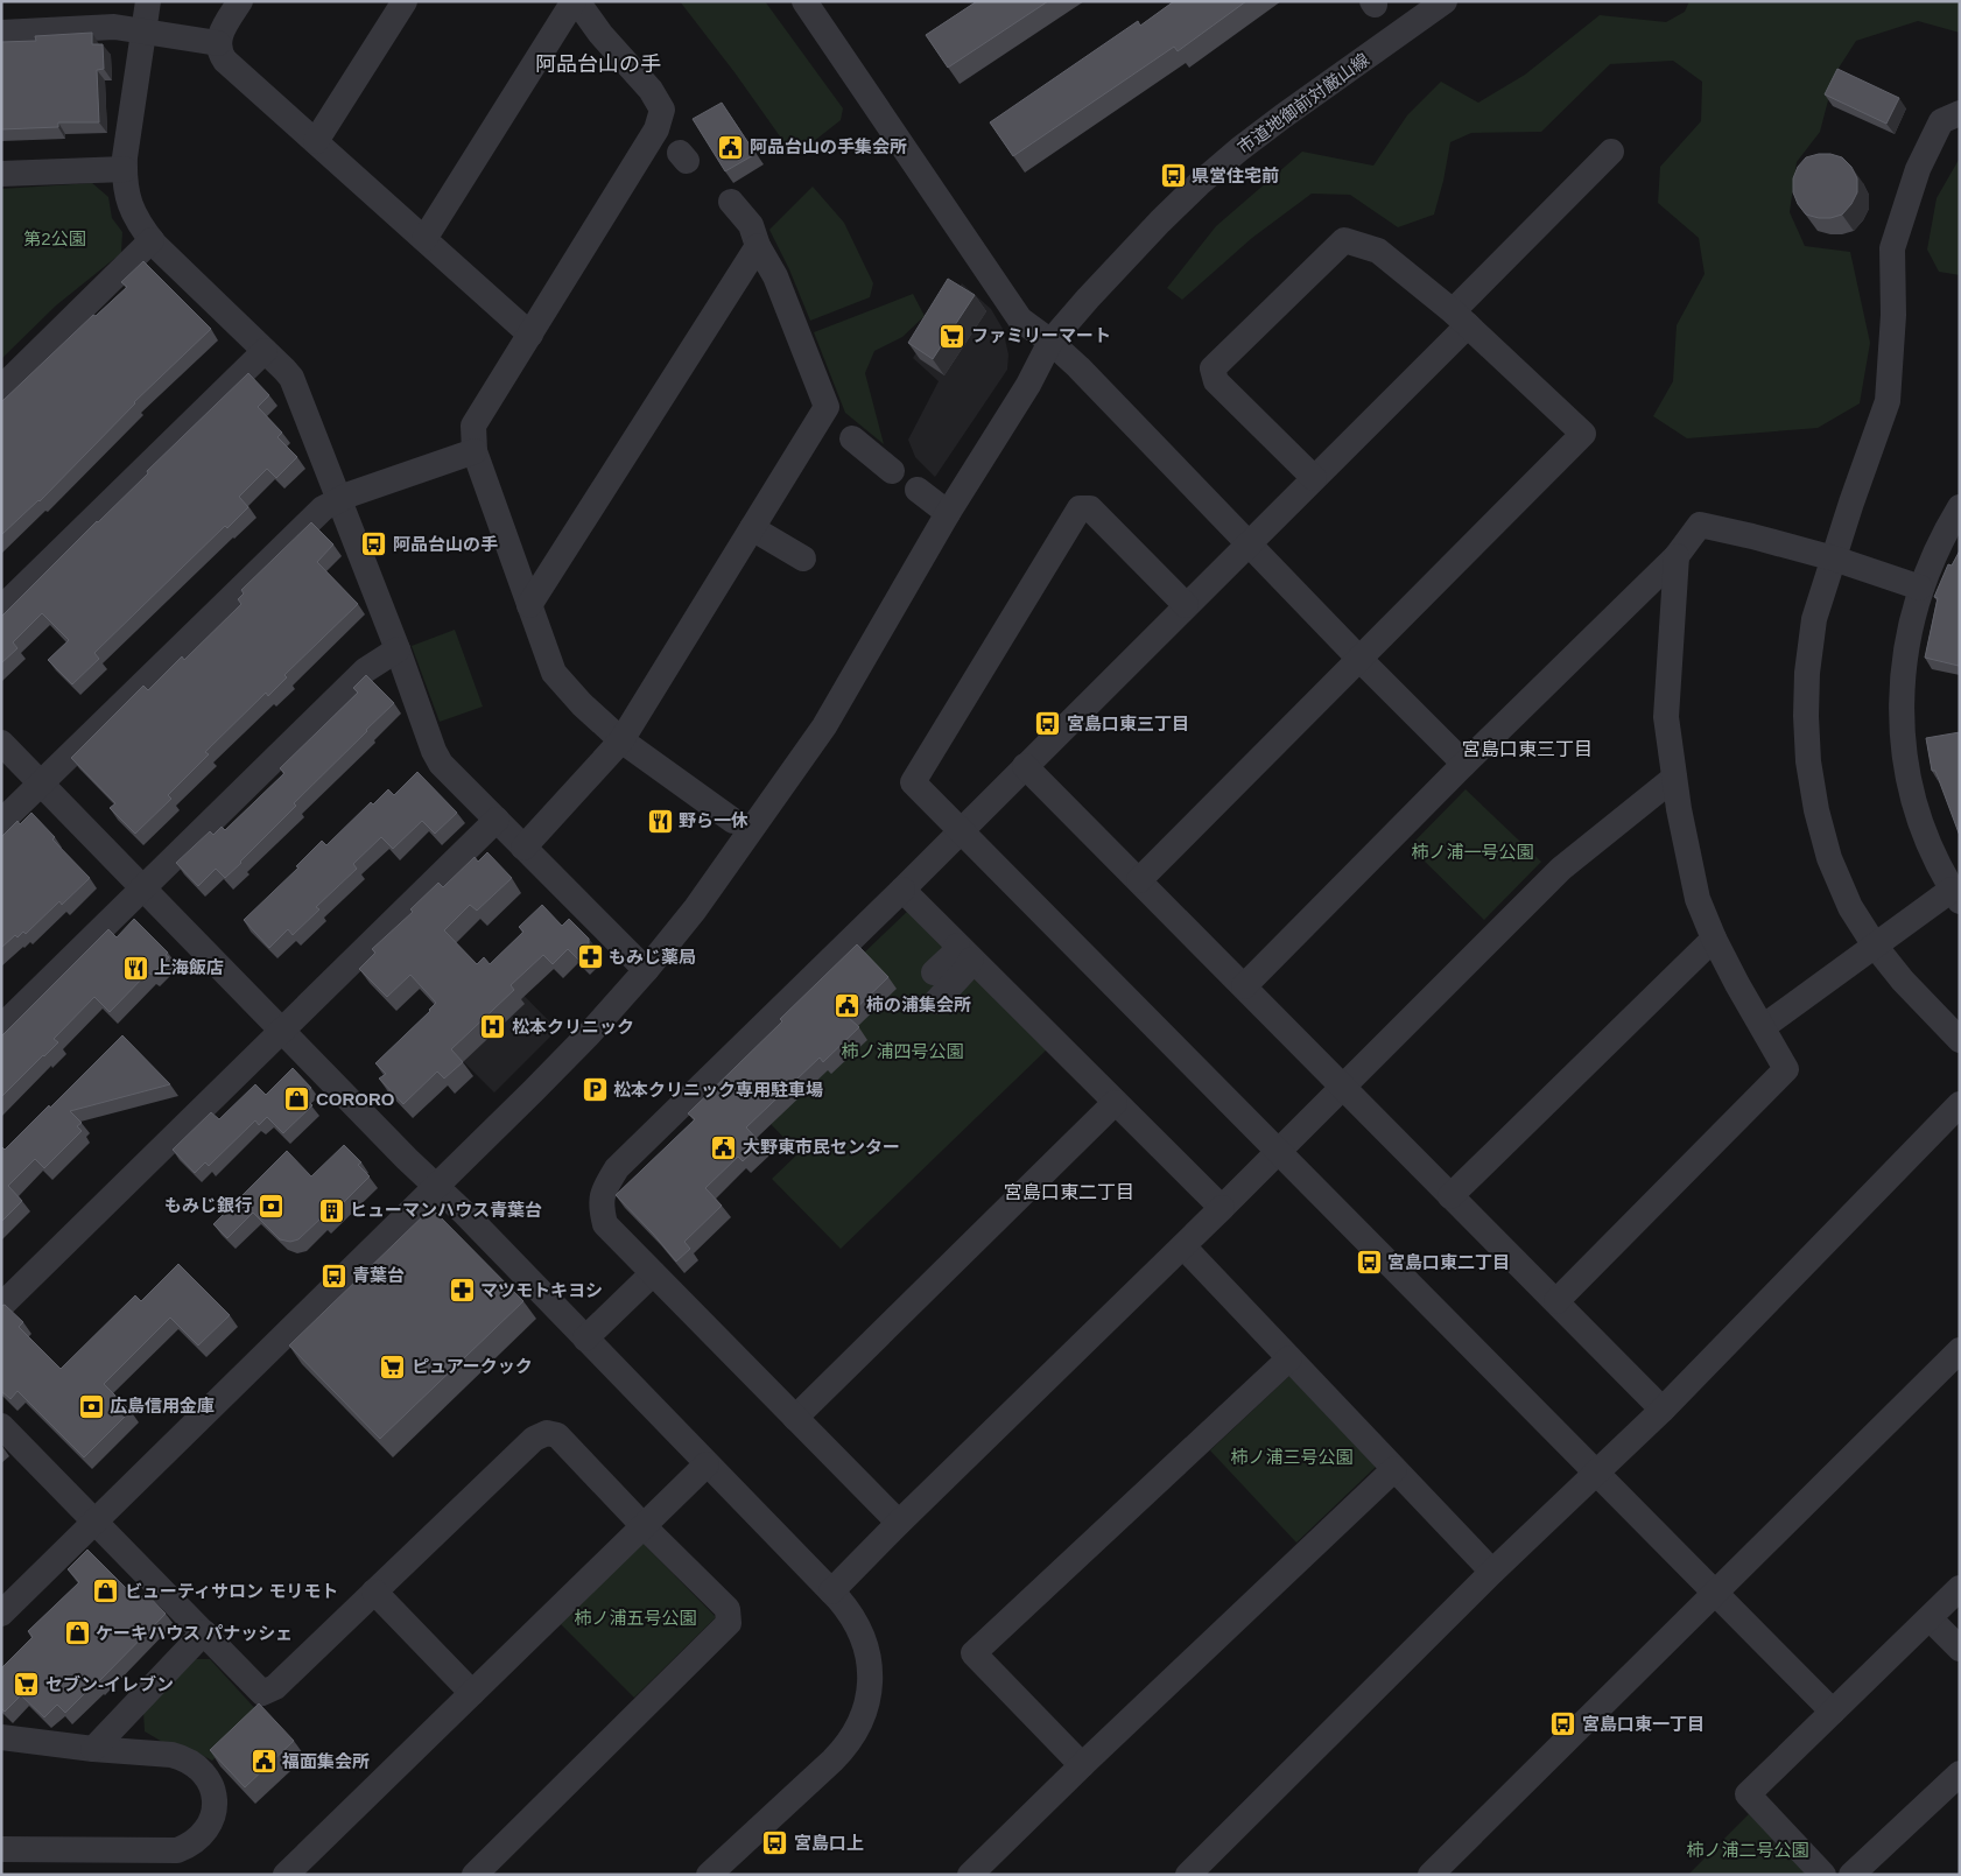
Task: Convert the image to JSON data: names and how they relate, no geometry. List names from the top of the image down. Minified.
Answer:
{"streets":{"street":["市道地御前対厳山線"]},"districts":["阿品台山の手","宮島口東三丁目","宮島口東二丁目"],"parks":["第2公園","柿ノ浦一号公園","柿ノ浦四号公園","柿ノ浦三号公園","柿ノ浦五号公園","柿ノ浦二号公園"],"places":{"public building":["阿品台山の手集会所","柿の浦集会所","大野東市民センター","福面集会所"],"bus stop":["県営住宅前","阿品台山の手","宮島口東三丁目","宮島口東二丁目","青葉台","宮島口東一丁目","宮島口上"],"supermarket":["ファミリーマート","ピュアークック","セブン-イレブン"],"restaurant":["野ら一休","上海飯店"],"pharmacy":["もみじ薬局","マツモトキヨシ"],"hospital":["松本クリニック"],"parking":["松本クリニック専用駐車場"],"shop":["CORORO","ビューティサロン モリモト","ケーキハウス パナッシェ"],"bank":["もみじ銀行","広島信用金庫"],"building":["ヒューマンハウス青葉台"]}}
